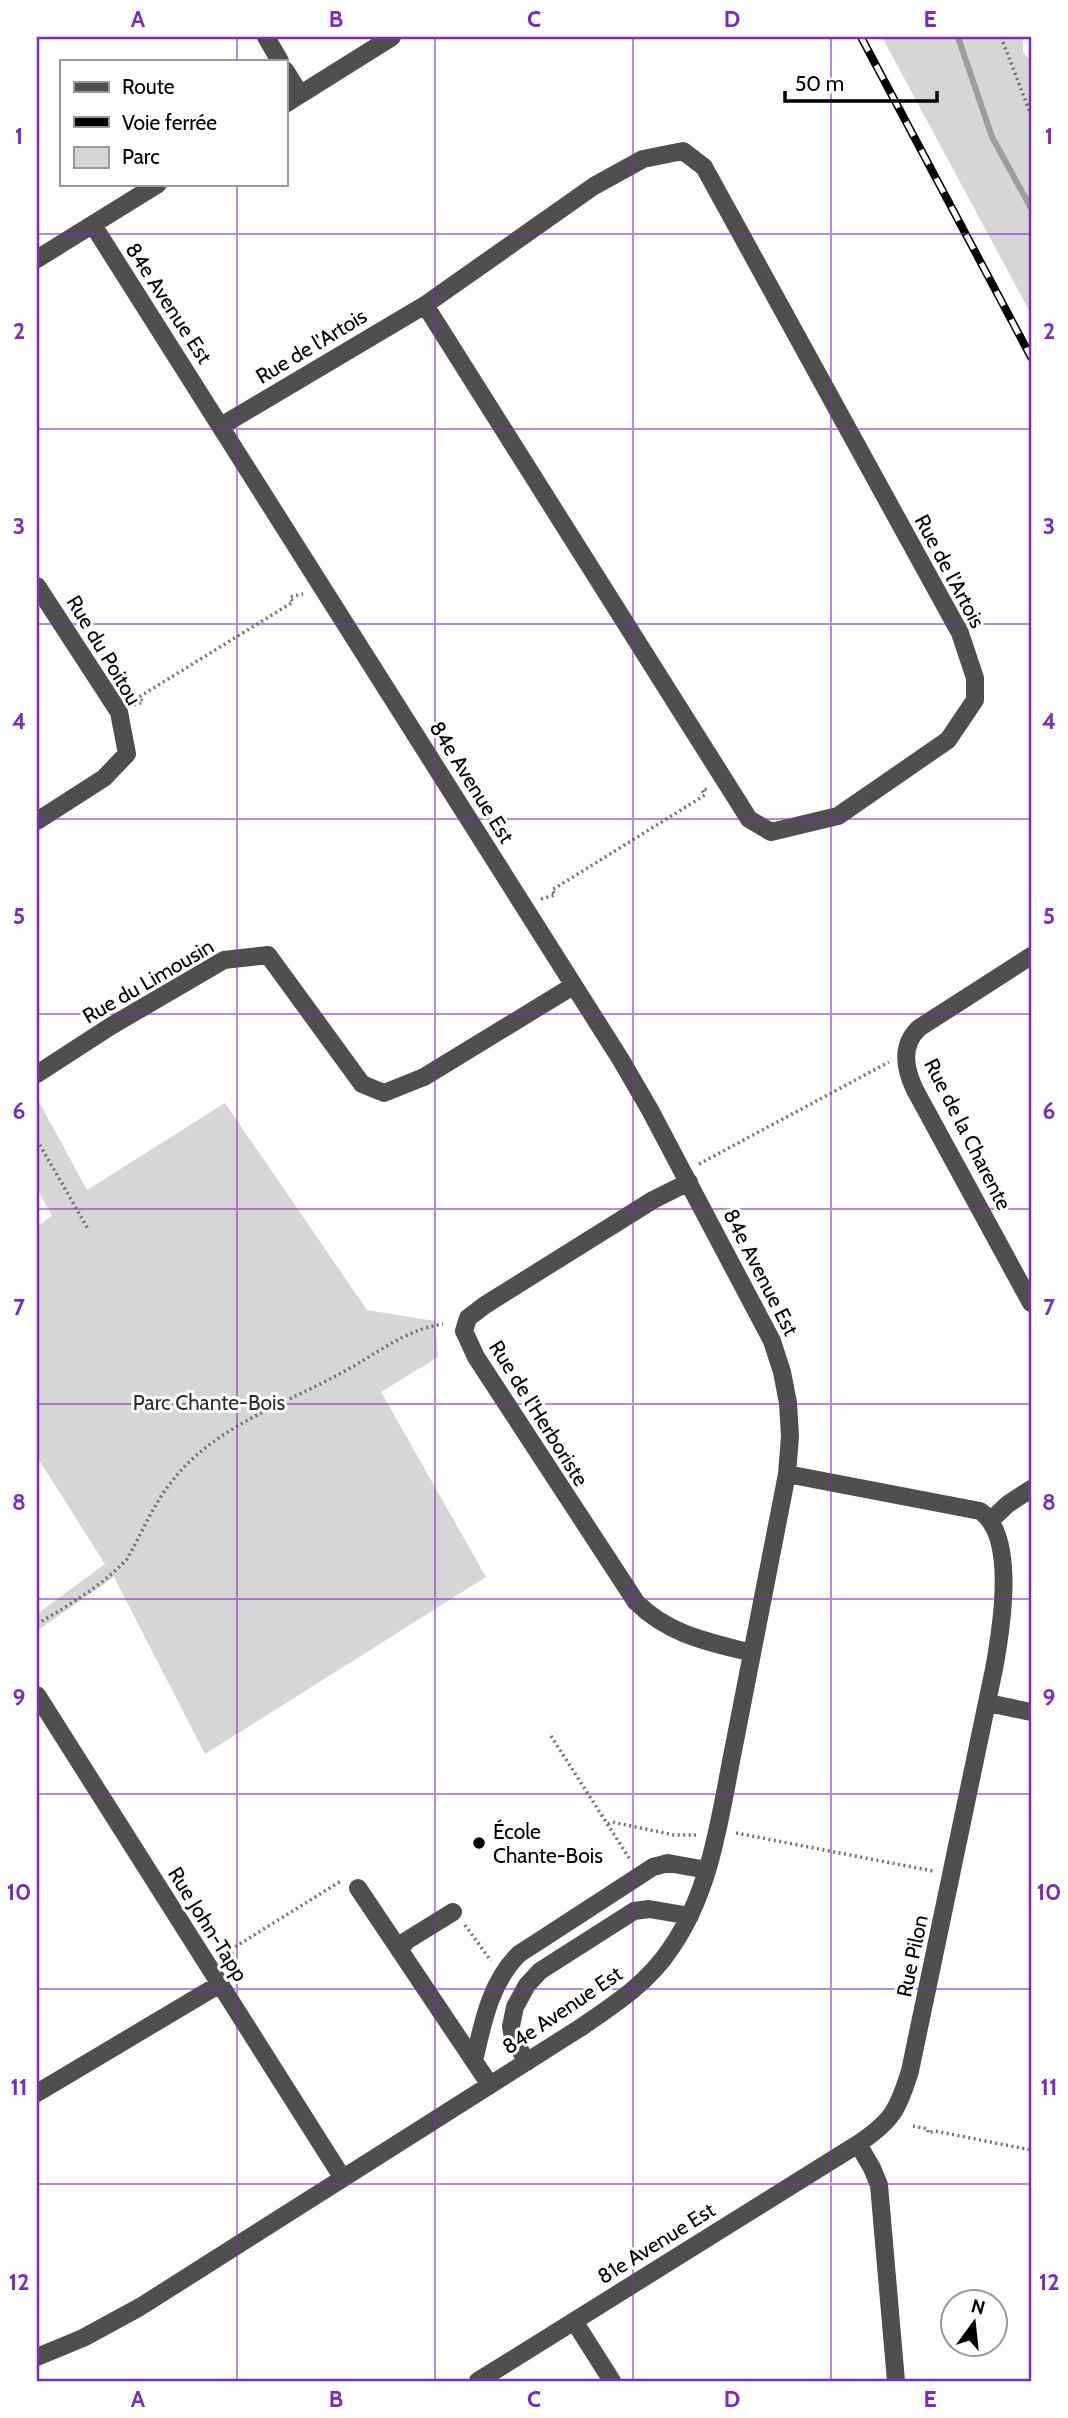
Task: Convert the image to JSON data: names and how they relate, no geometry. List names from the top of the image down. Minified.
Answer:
{"streets":{"street":["84e Avenue Est","Rue de l'Artois","Rue du Poitou","Rue du Limousin","Rue de la Charente","Rue de l'Herboriste","Rue John-Tapp","Rue Pilon","81e Avenue Est"]},"crossings":[["84e Avenue Est","Rue de l'Artois"],["84e Avenue Est","Rue du Limousin"],["84e Avenue Est","Rue de l'Herboriste"],["84e Avenue Est","Rue John-Tapp"],["Rue Pilon","81e Avenue Est"]],"parks":["Parc Chante-Bois"],"places":["École Chante-Bois"],"legend":["Route","Voie ferrée","Parc"],"scale_bar":"50 m","north":"top","grid":{"columns":["A","B","C","D","E"],"rows":["1","2","3","4","5","6","7","8","9","10","11","12"]}}
